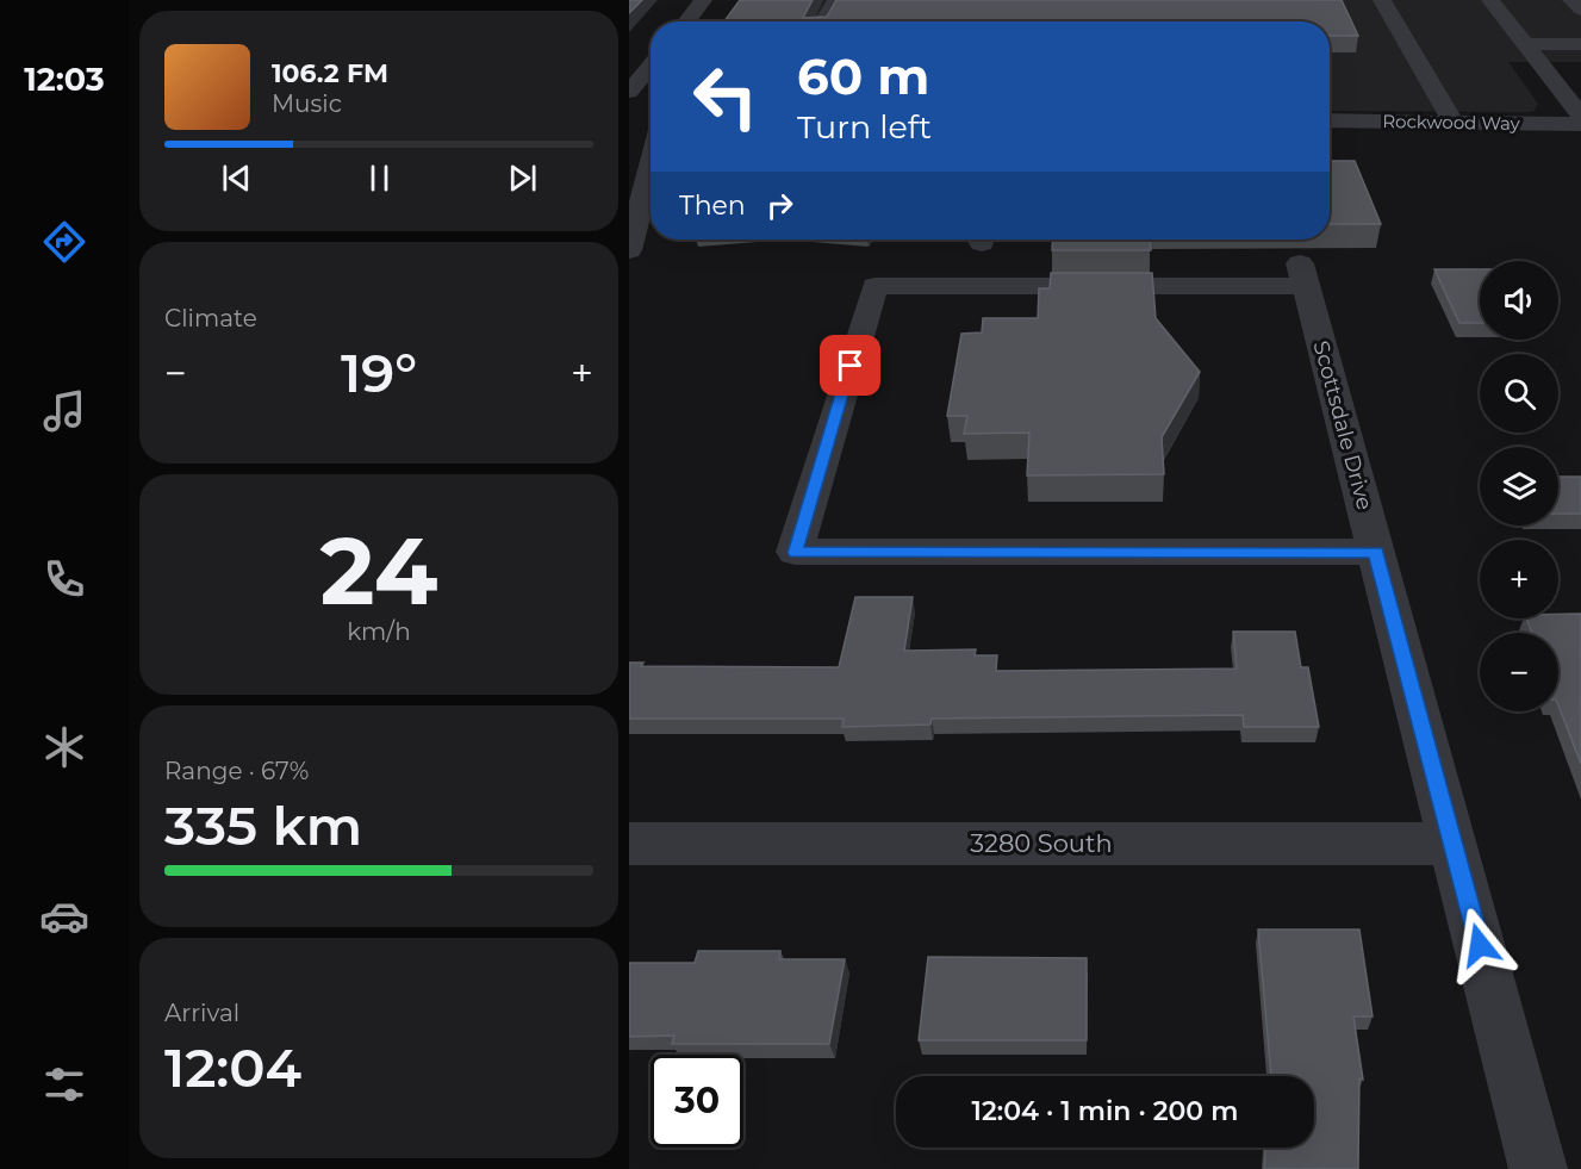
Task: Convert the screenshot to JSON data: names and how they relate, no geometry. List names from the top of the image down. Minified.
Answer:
{"streets":{"street":["Rockwood Way","Scottsdale Drive","3280 South"]},"crossings":[["Scottsdale Drive","3280 South"]],"page":{"tabs":"12:03","turn":["60 m","Turn left"],"song":["106.2 FM","Music"],"then":"Then","tile":["Climate",["24","km/h"],["Range · 67%","335 km"],["Arrival","12:04"]],"map_buttons":["+","−"],"heat":["−","19°","+"],"limit":"30","trip":"12:04 · 1 min · 200 m"}}
